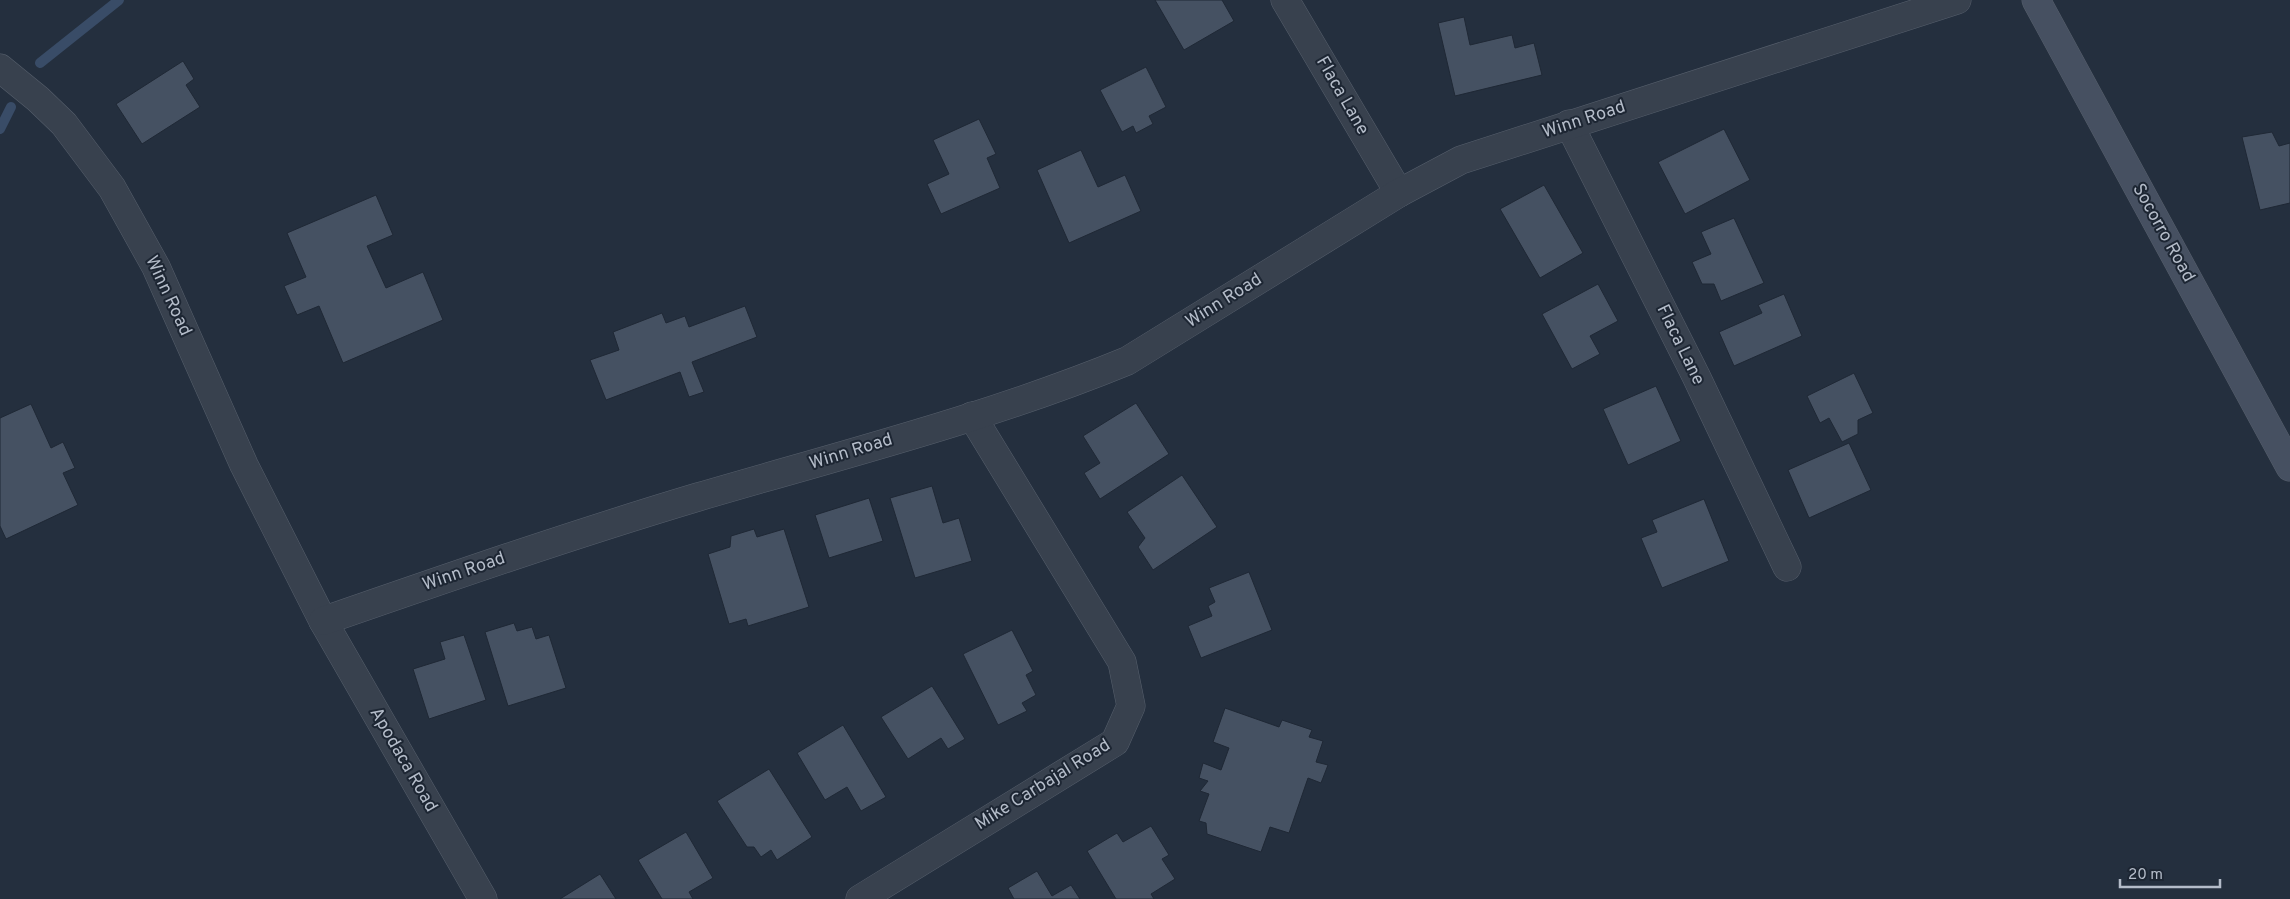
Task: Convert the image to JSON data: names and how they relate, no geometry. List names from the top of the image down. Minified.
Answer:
{"streets":{"main road":["Socorro Road"],"street":["Flaca Lane","Winn Road","Apodaca Road","Mike Carbajal Road"]},"crossings":[["Flaca Lane","Winn Road"],["Winn Road","Apodaca Road"],["Winn Road","Mike Carbajal Road"]],"scale_bar":"20 m"}
